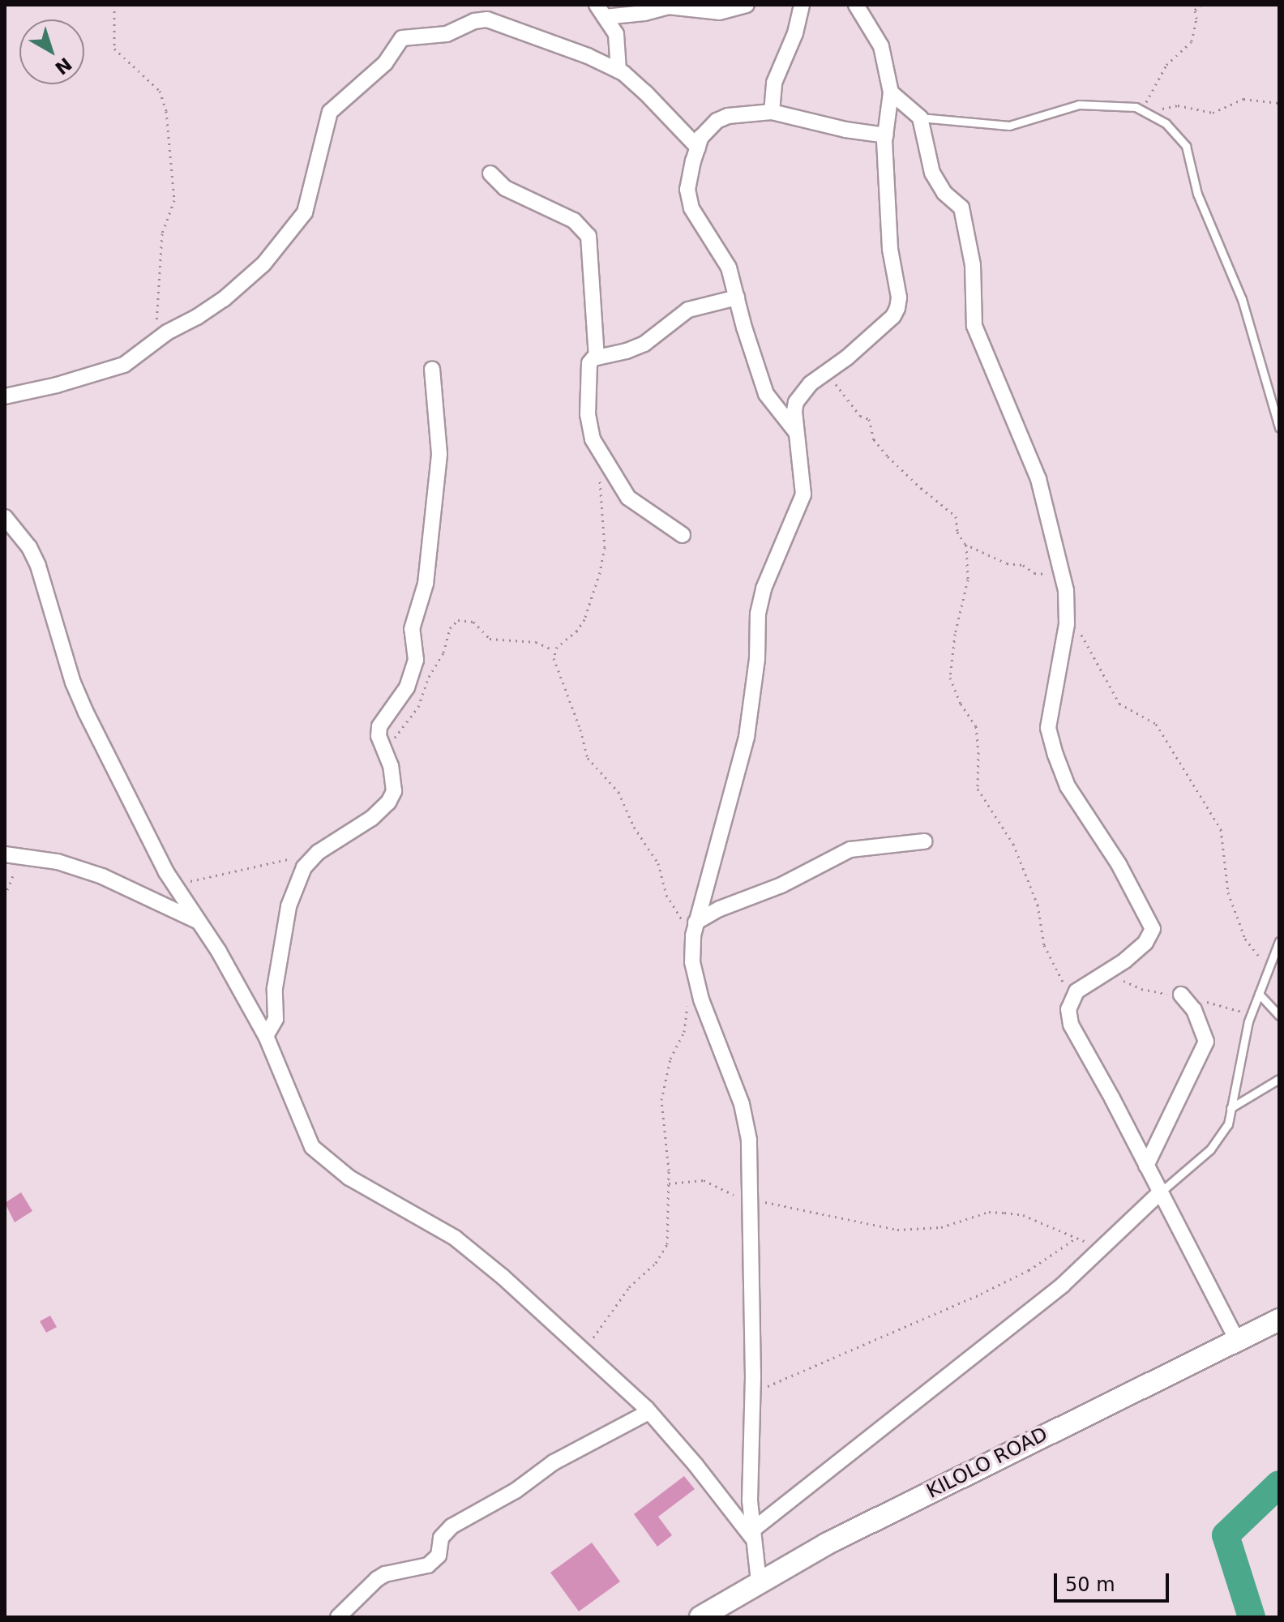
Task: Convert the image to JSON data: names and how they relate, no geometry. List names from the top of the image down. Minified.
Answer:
{"streets":{"main road":["KILOLO ROAD"]},"scale_bar":"50 m","north":"bottom right"}
